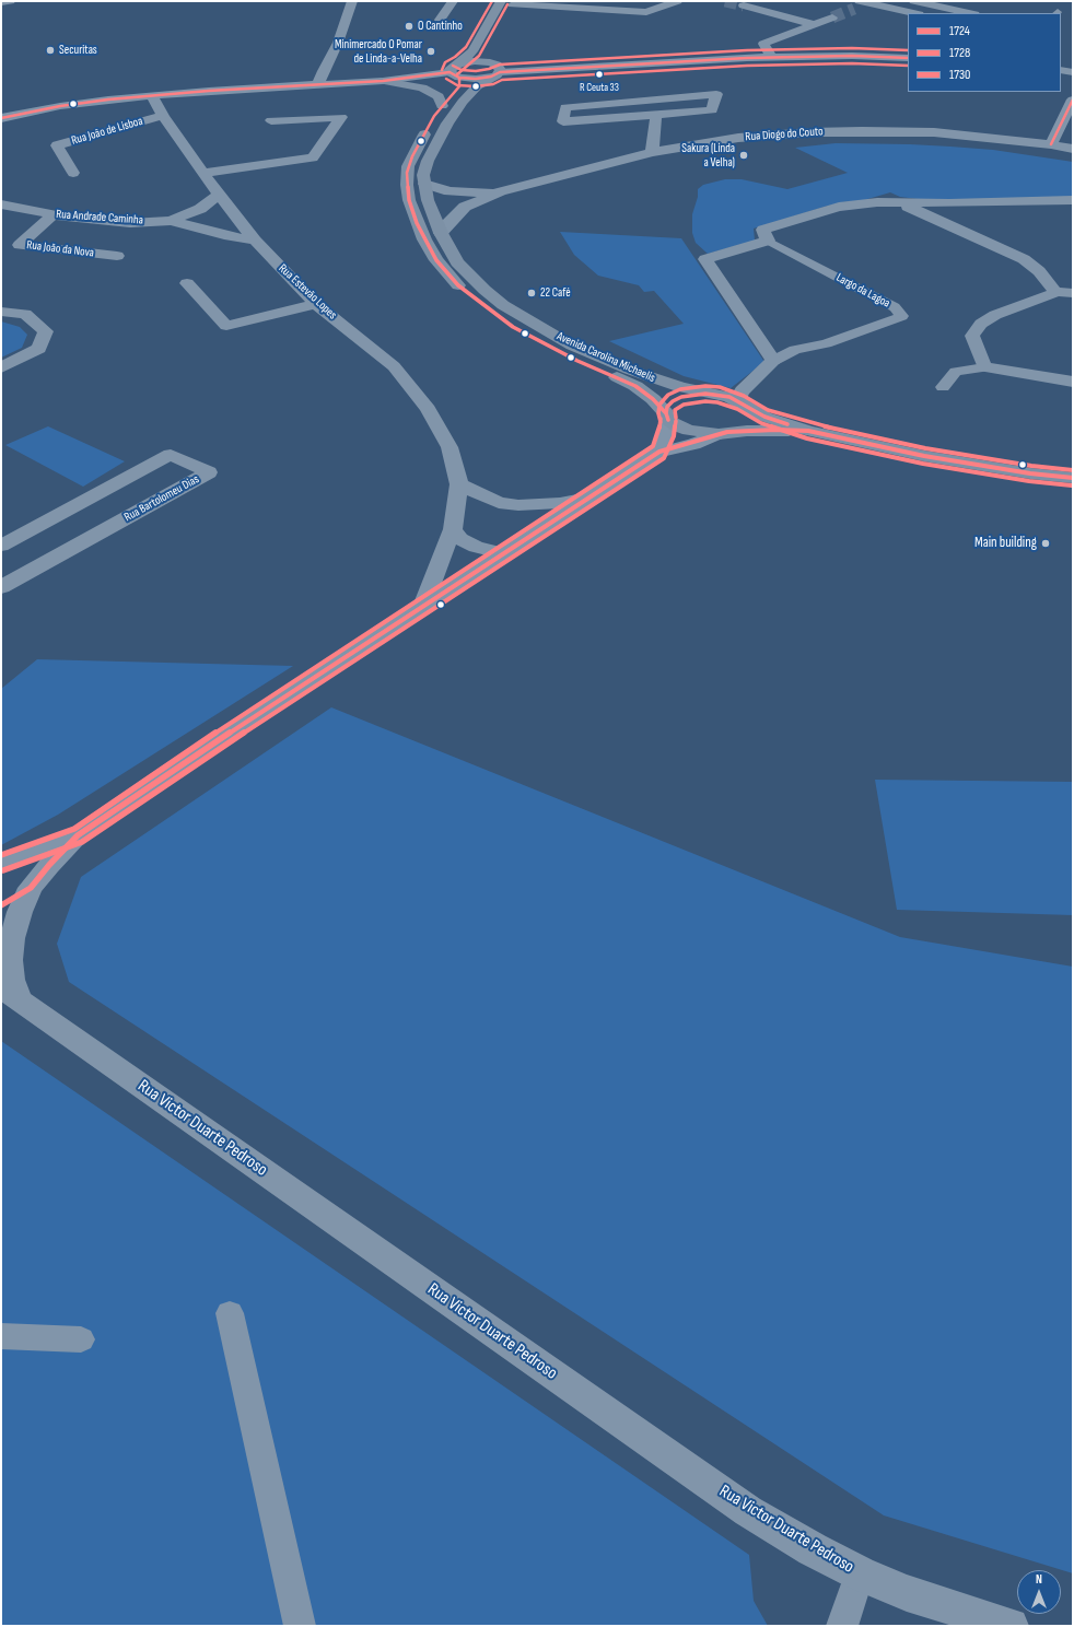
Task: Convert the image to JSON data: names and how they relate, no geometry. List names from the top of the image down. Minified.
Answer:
{"streets":{"street":["Rua João de Lisboa","Rua Diogo do Couto","Rua Andrade Caminha","Rua João da Nova","Largo da Lagoa","Rua Estevão Lopes","Avenida Carolina Michaelis","Rua Bartolomeu Dias","Rua Victor Duarte Pedroso"]},"crossings":[["Rua João de Lisboa","Rua Estevão Lopes"],["Rua Diogo do Couto","Avenida Carolina Michaelis"],["Rua Andrade Caminha","Rua João da Nova"],["Rua Andrade Caminha","Rua Estevão Lopes"],["Largo da Lagoa","Avenida Carolina Michaelis"]],"places":["O Cantinho","Securitas","Minimercado O Pomar de Linda-a-Velha","R Ceuta 33","Sakura (Linda a Velha)","22 Café","Main building"],"lines":["transit line 1730","transit line 1728","transit line 1724"],"legend":["1724","1728","1730"],"north":"top"}
